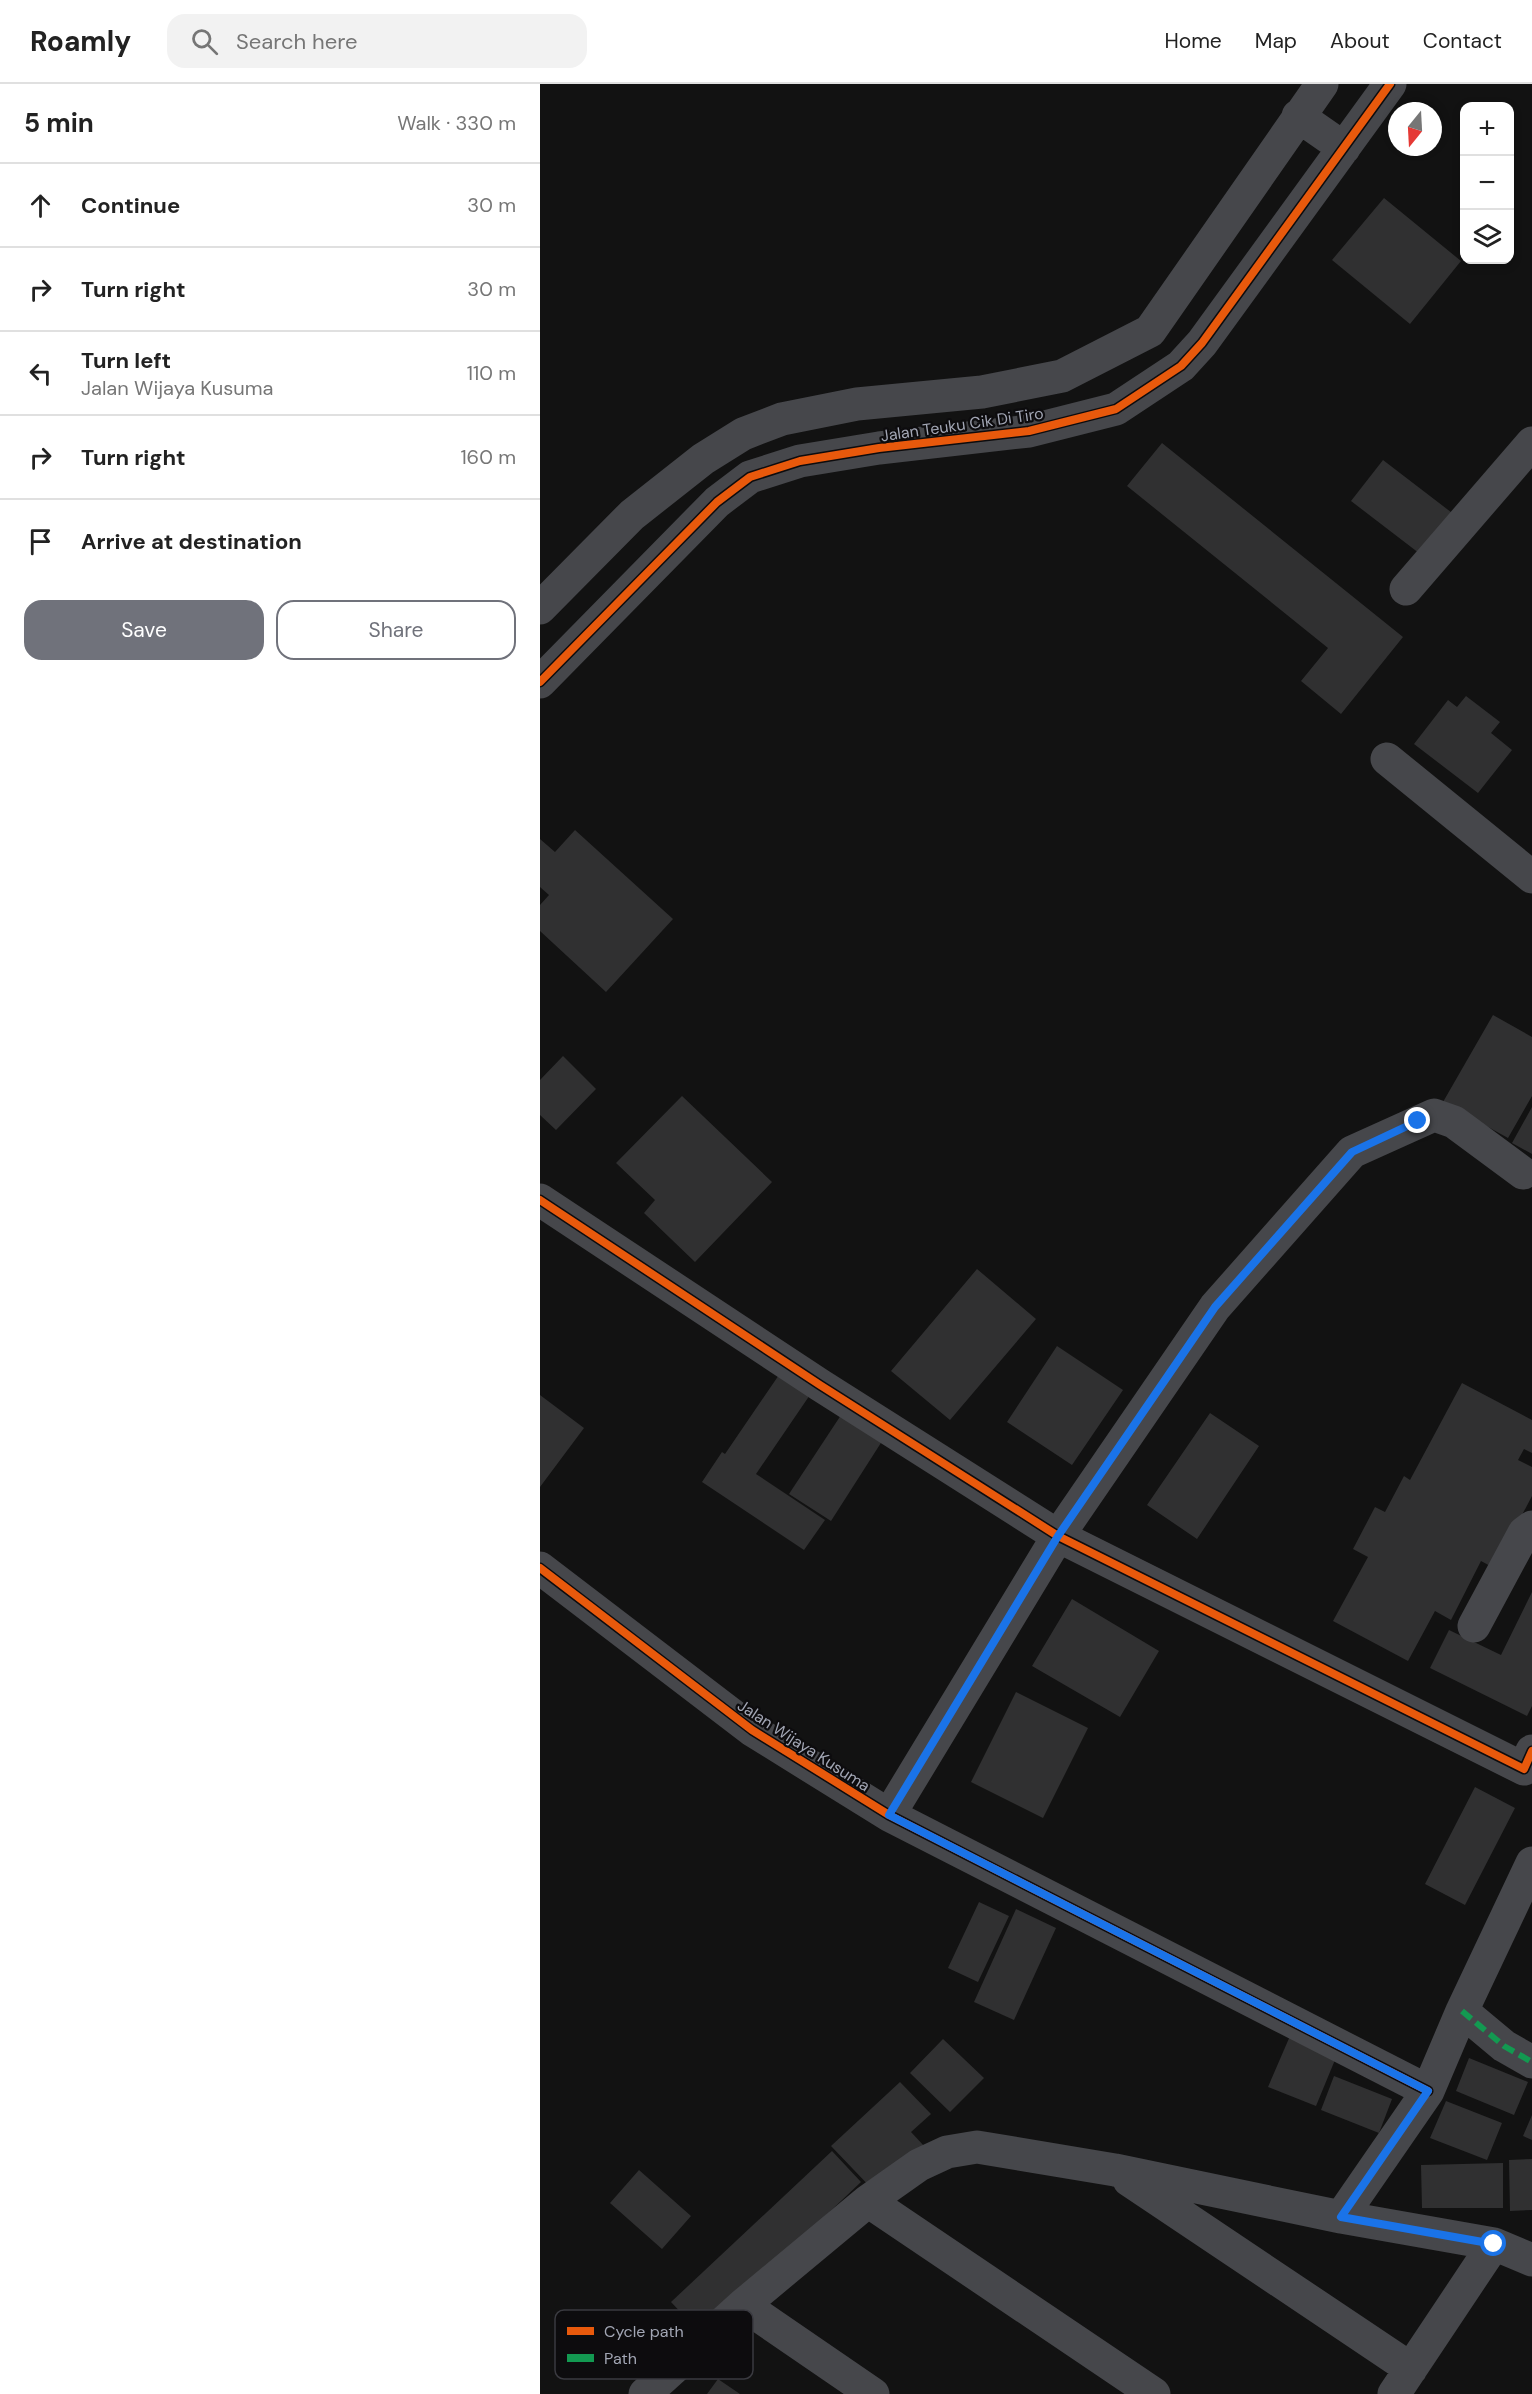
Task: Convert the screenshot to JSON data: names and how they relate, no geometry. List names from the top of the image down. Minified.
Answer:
{"streets":{"street":["Jalan Teuku Cik Di Tiro","Jalan Wijaya Kusuma"]},"legend":["Cycle path","Path"],"north":"bottom","page":{"header":"Roamly","search":"Search here","nav":["Home","Map","About","Contact"],"heading":["5 min","Walk · 330 m"],"map_buttons":["+","−"],"list":[["Continue","30 m"],["Turn right","30 m"],["Turn left","Jalan Wijaya Kusuma","110 m"],["Turn right","160 m"],"Arrive at destination"],"buttons":["Save","Share"]}}
